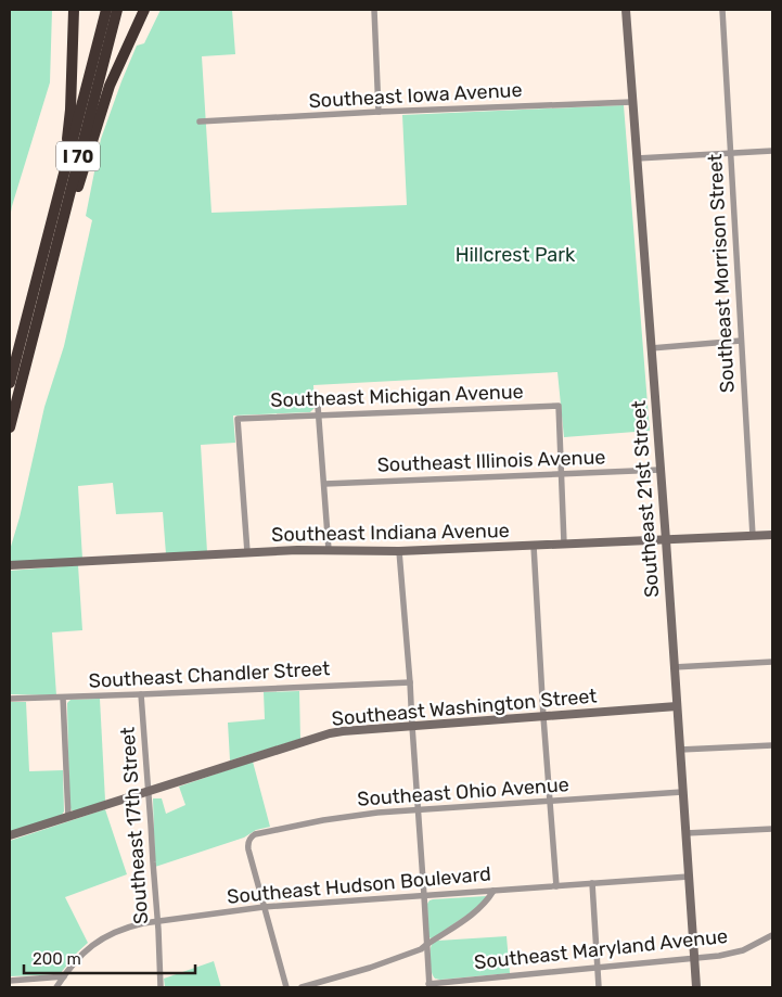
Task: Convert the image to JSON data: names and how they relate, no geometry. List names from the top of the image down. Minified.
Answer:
{"streets":{"highway":["I 70"],"street":["Southeast Iowa Avenue","Southeast Morrison Street","Southeast Michigan Avenue","Southeast Illinois Avenue","Southeast 21st Street","Southeast Indiana Avenue","Southeast Chandler Street","Southeast Washington Street","Southeast Ohio Avenue","Southeast 17th Street","Southeast Hudson Boulevard","Southeast Maryland Avenue"]},"crossings":[["Southeast Iowa Avenue","Southeast 21st Street"],["Southeast Morrison Street","Southeast Indiana Avenue"],["Southeast Michigan Avenue","Southeast Illinois Avenue"],["Southeast Michigan Avenue","Southeast Indiana Avenue"],["Southeast Illinois Avenue","Southeast 21st Street"],["Southeast 21st Street","Southeast Indiana Avenue"],["Southeast 21st Street","Southeast Washington Street"],["Southeast 21st Street","Southeast Ohio Avenue"],["Southeast 21st Street","Southeast Hudson Boulevard"],["Southeast 21st Street","Southeast Maryland Avenue"],["Southeast Chandler Street","Southeast 17th Street"],["Southeast Washington Street","Southeast 17th Street"],["Southeast Ohio Avenue","Southeast Hudson Boulevard"],["Southeast 17th Street","Southeast Hudson Boulevard"]],"parks":["Hillcrest Park"],"scale_bar":"200 m"}
